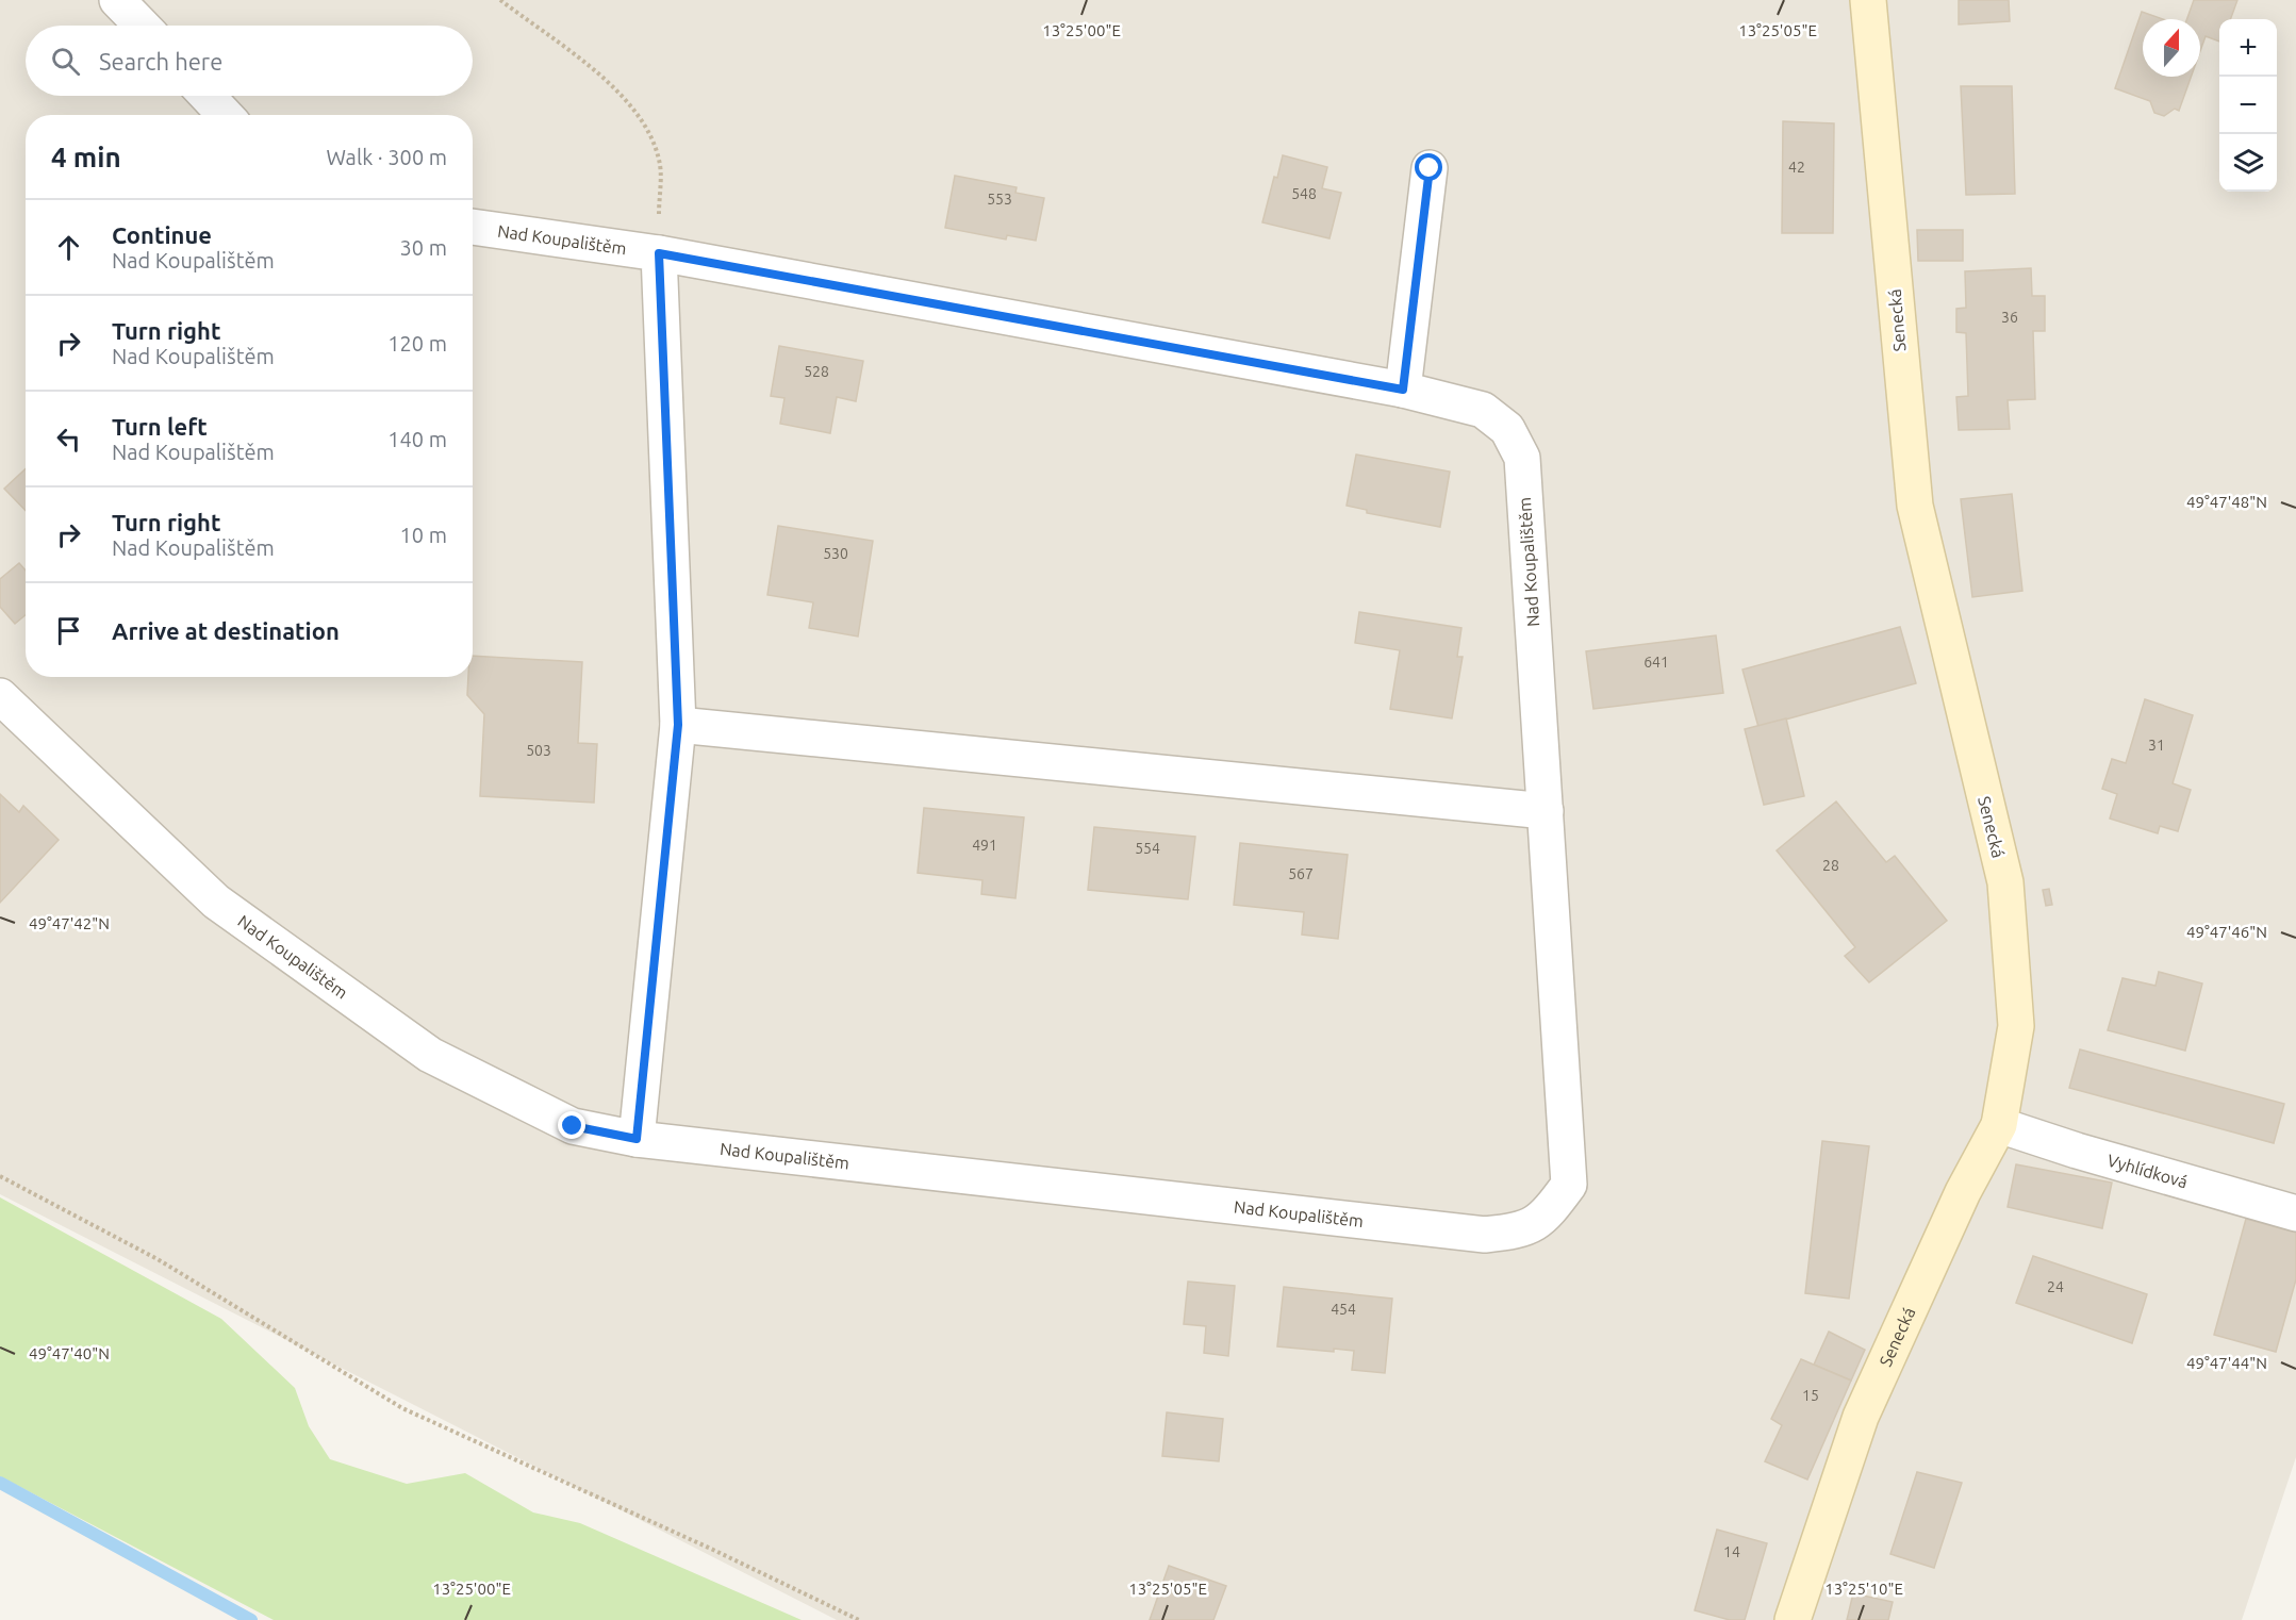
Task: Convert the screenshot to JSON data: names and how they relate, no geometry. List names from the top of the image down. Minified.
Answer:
{"streets":{"street":["Nad Koupalištěm","Senecká","Vyhlídková"]},"crossings":[["Senecká","Vyhlídková"]],"house_numbers":["42","548","553","36","528","530","641","31","503","491","554","28","567","24","454","15","14"],"north":"top","page":{"map_buttons":["+","−"],"search":"Search here","heading":["4 min","Walk · 300 m"],"list":[["Continue","Nad Koupalištěm","30 m"],["Turn right","Nad Koupalištěm","120 m"],["Turn left","Nad Koupalištěm","140 m"],["Turn right","Nad Koupalištěm","10 m"],"Arrive at destination"]},"coordinates":["13°25'00\"E","13°25'05\"E","49°47'48\"N","49°47'42\"N","49°47'46\"N","49°47'40\"N","49°47'44\"N","13°25'10\"E"]}
